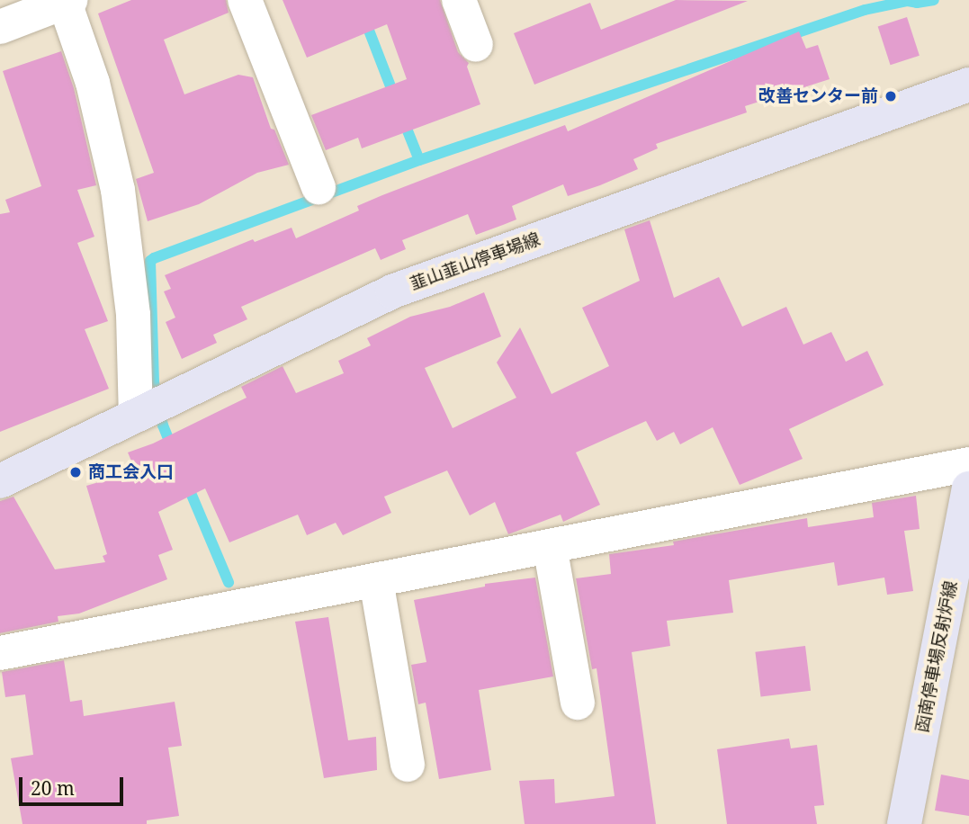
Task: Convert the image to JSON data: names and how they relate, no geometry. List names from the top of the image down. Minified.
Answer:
{"streets":{"main road":["韮山韮山停車場線","函南停車場反射炉線"]},"places":["改善センター前","商工会入口"],"scale_bar":"20 m"}
